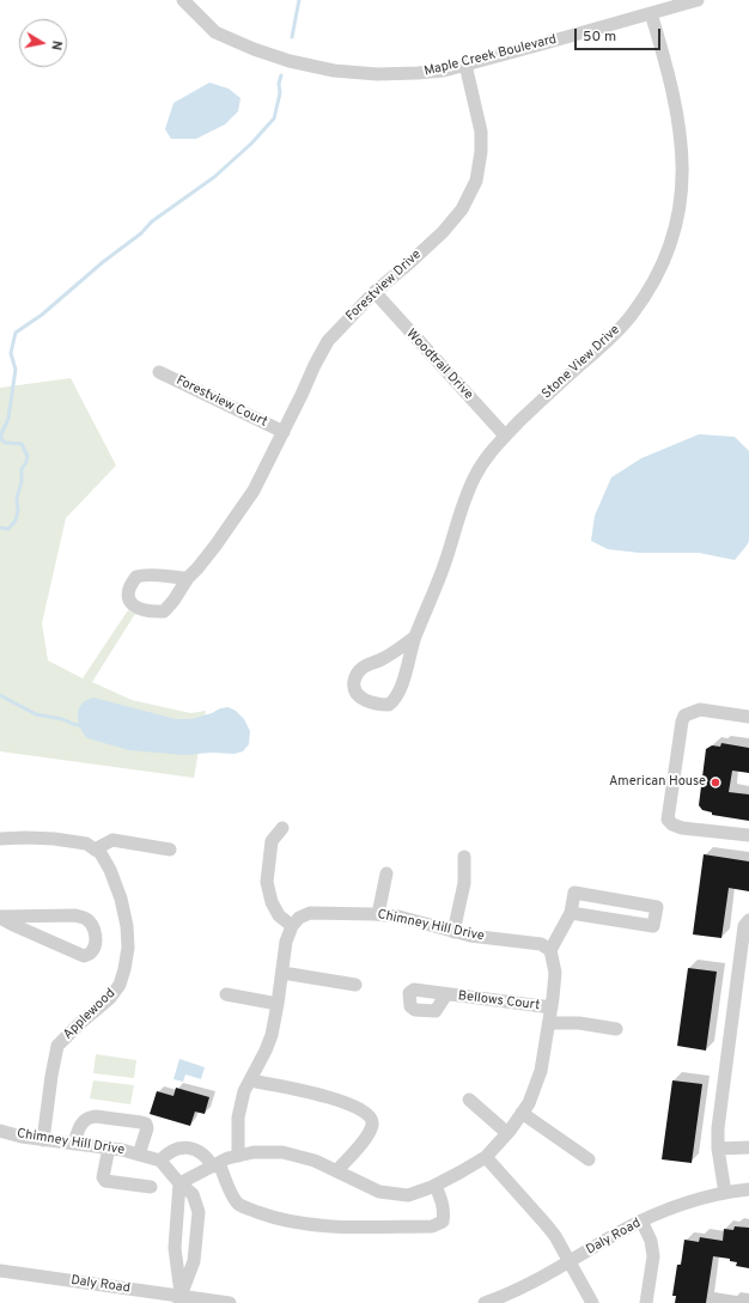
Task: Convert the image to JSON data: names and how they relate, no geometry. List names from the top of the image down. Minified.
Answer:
{"streets":{"street":["Maple Creek Boulevard","Forestview Drive","Stone View Drive","Woodtrail Drive","Forestview Court","Chimney Hill Drive","Bellows Court","Applewood","Daly Road"]},"crossings":[["Maple Creek Boulevard","Forestview Drive"],["Maple Creek Boulevard","Stone View Drive"],["Forestview Drive","Woodtrail Drive"],["Forestview Drive","Forestview Court"],["Stone View Drive","Woodtrail Drive"],["Chimney Hill Drive","Applewood"]],"places":["American House"],"scale_bar":"50 m","north":"right"}
